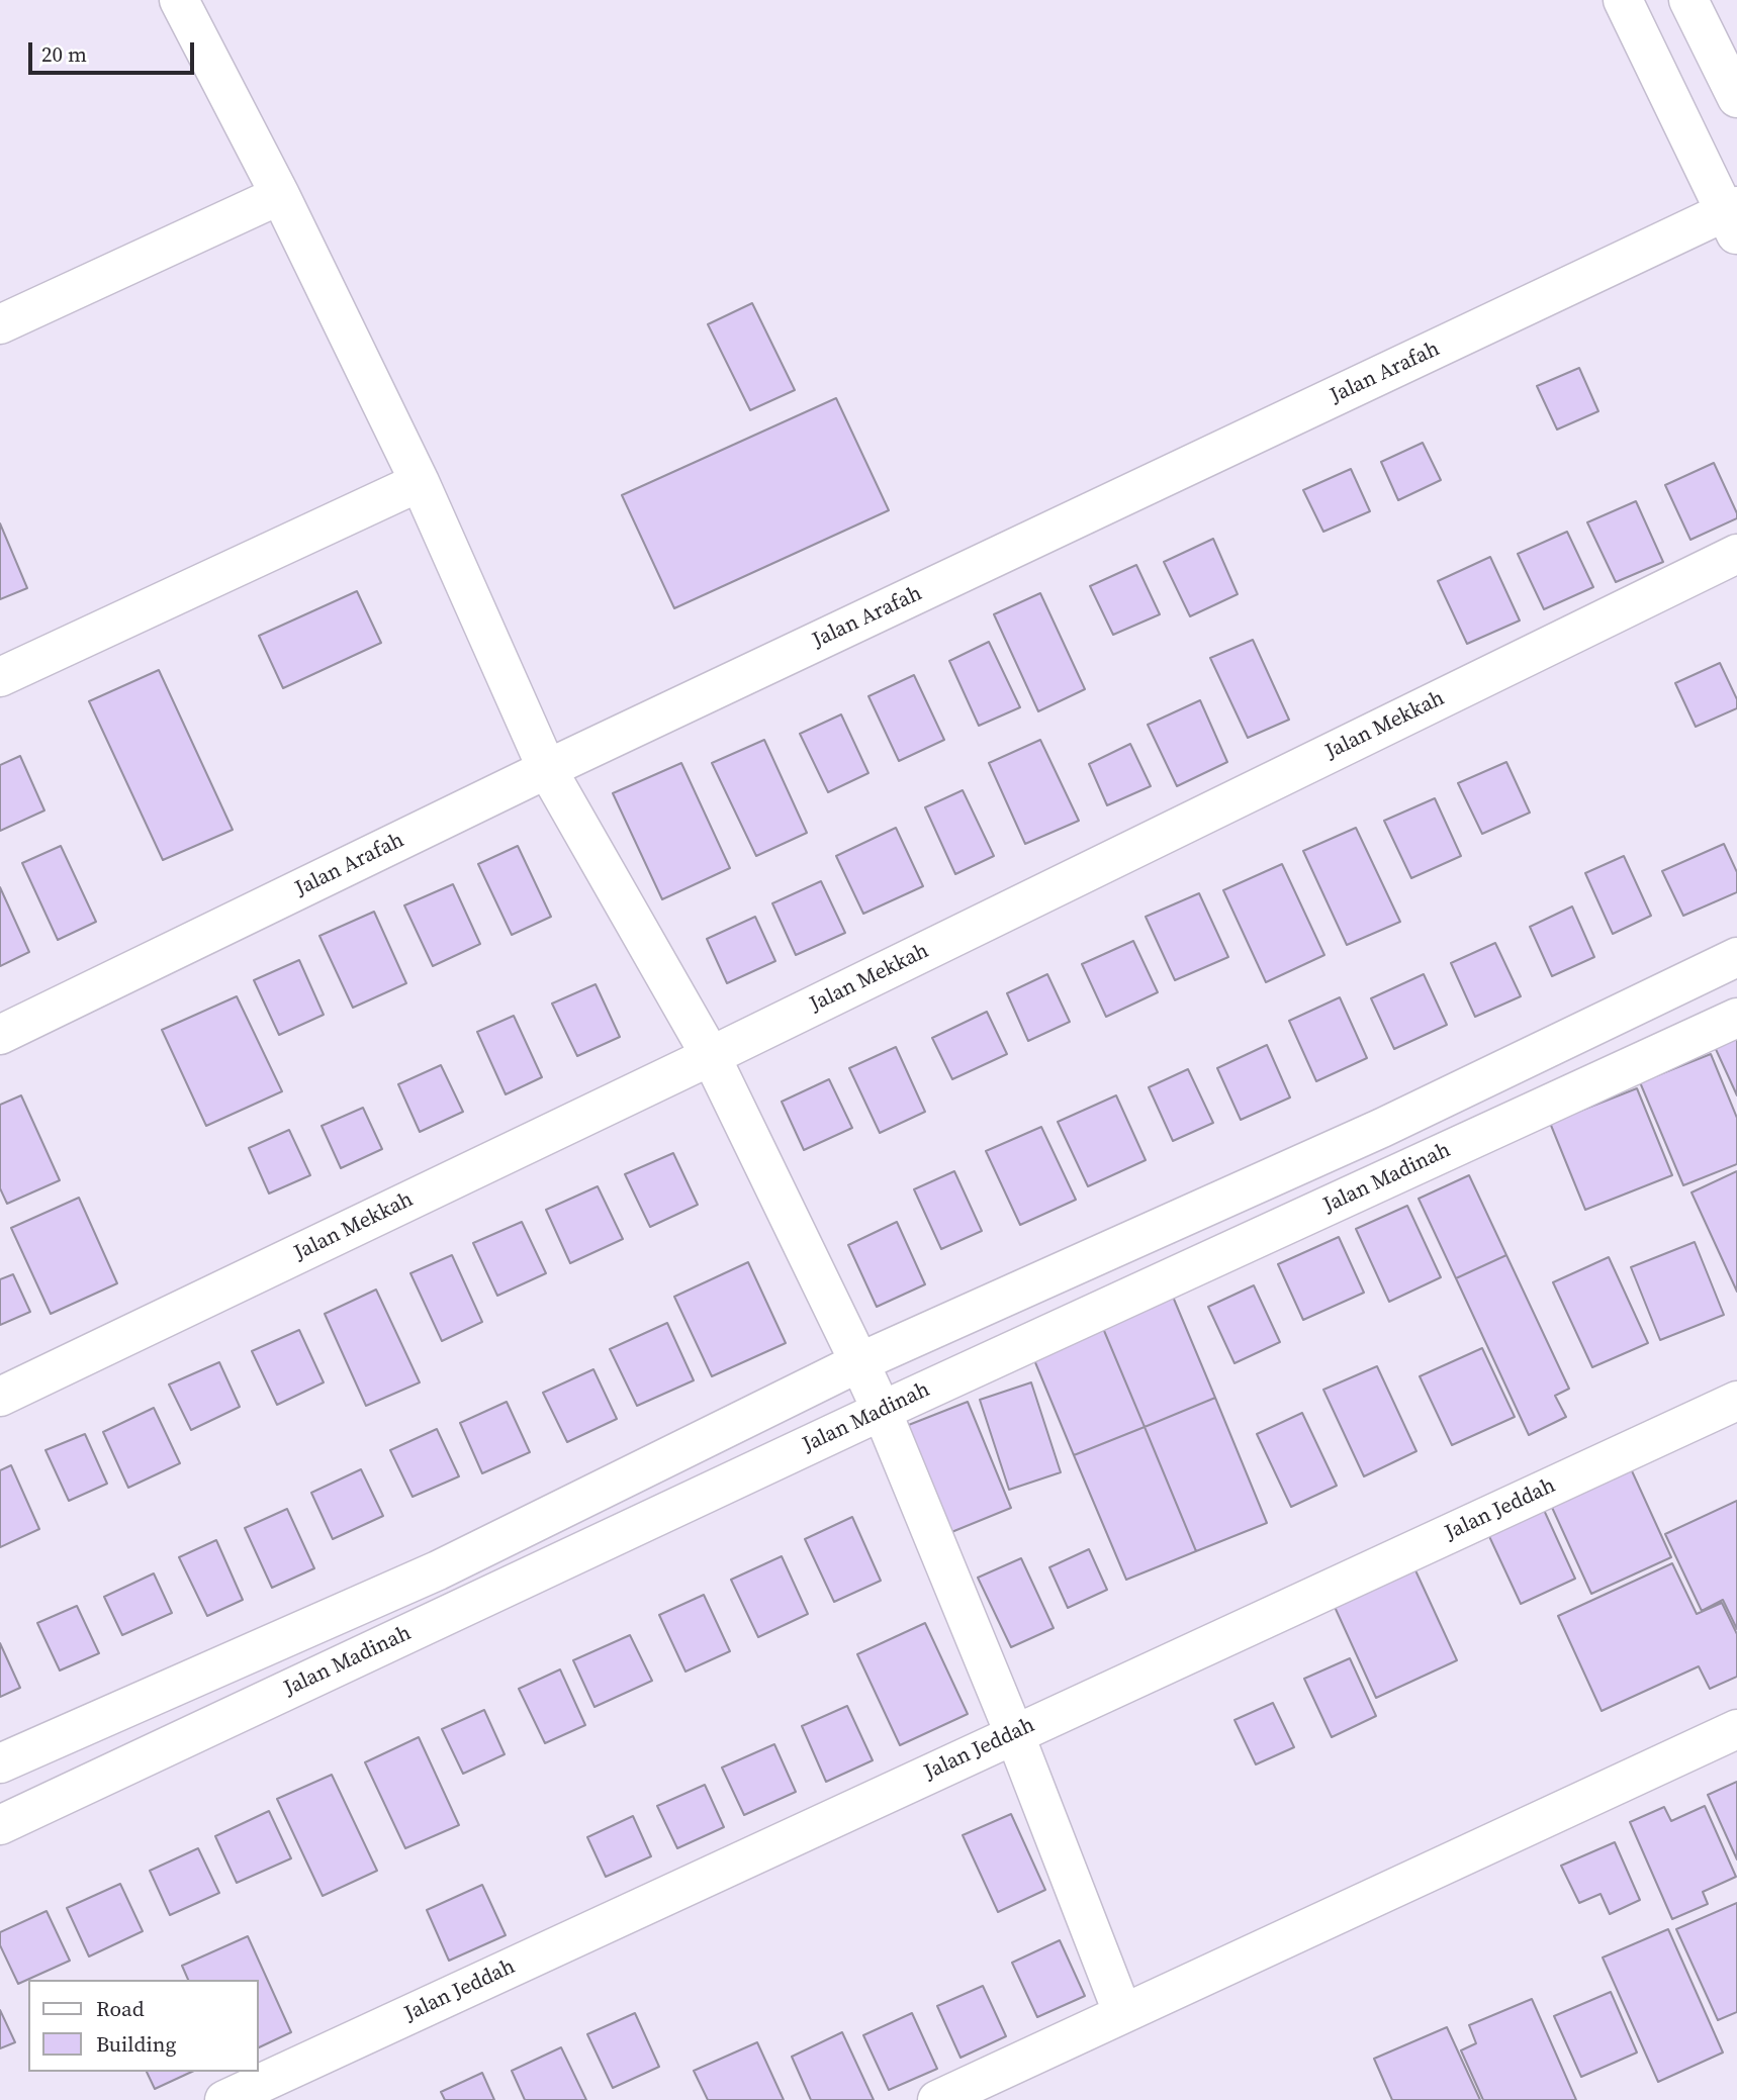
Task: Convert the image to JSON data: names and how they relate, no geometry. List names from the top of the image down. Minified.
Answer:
{"streets":{"street":["Jalan Arafah","Jalan Mekkah","Jalan Madinah","Jalan Jeddah"]},"legend":["Road","Building"],"scale_bar":"20 m"}
